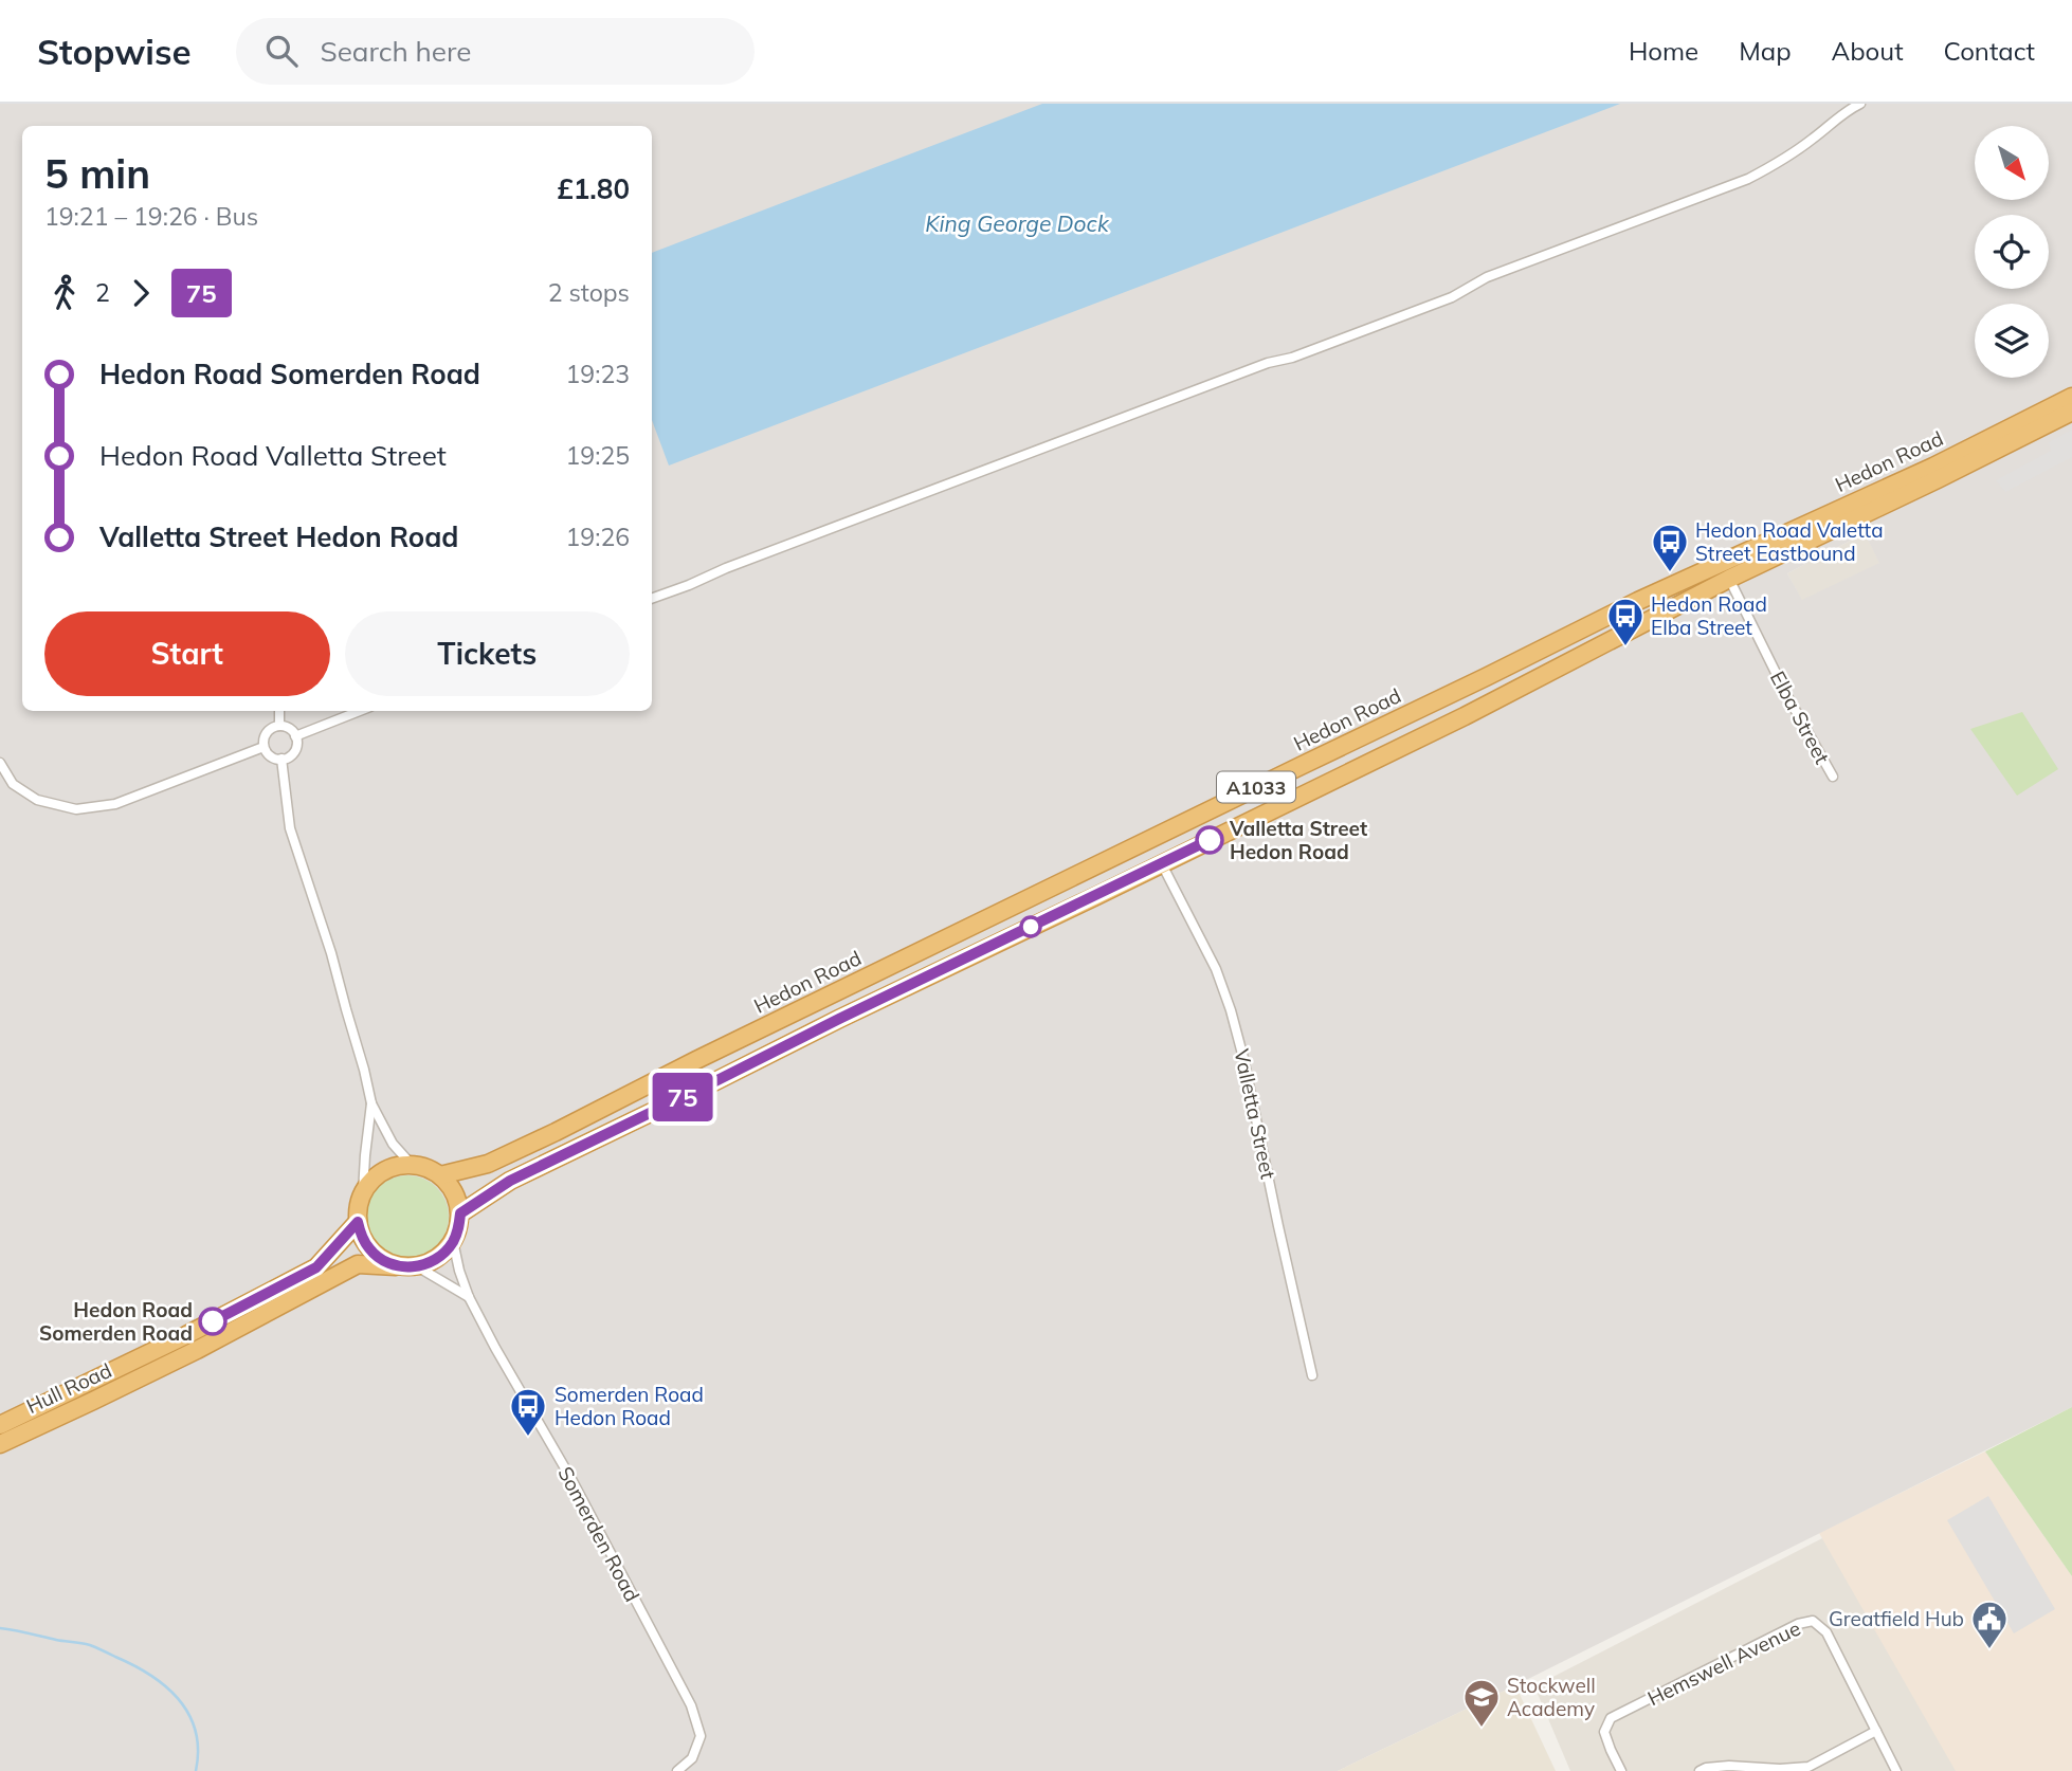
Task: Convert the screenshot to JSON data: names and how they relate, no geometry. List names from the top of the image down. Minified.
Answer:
{"streets":{"highway":["Hedon Road","A1033","Hull Road"],"street":["Elba Street","Valletta Street","Somerden Road","Hemswell Avenue"]},"crossings":[["Hedon Road","Elba Street"],["Hedon Road","Valletta Street"],["Hedon Road","Hull Road"],["Hedon Road","Somerden Road"],["Hull Road","Somerden Road"]],"water":["King George Dock"],"places":{"bus stop":["Hedon Road Valetta Street Eastbound","Hedon Road Elba Street","Somerden Road Hedon Road"],"other":["Valletta Street Hedon Road","Hedon Road Somerden Road"],"public building":["Greatfield Hub"],"school or university":["Stockwell Academy"]},"lines":["bus line 75"],"north":"bottom right","page":{"header":"Stopwise","search":"Search here","nav":["Home","Map","About","Contact"],"on_map":"75","heading":["5 min","19:21 – 19:26 · Bus","£1.80"],"legs":["2","75","2 stops"],"list":[{"name":"Hedon Road Somerden Road","value":"19:23"},{"name":"Hedon Road Valletta Street","value":"19:25"},{"name":"Valletta Street Hedon Road","value":"19:26"}],"buttons":["Start","Tickets"]}}
